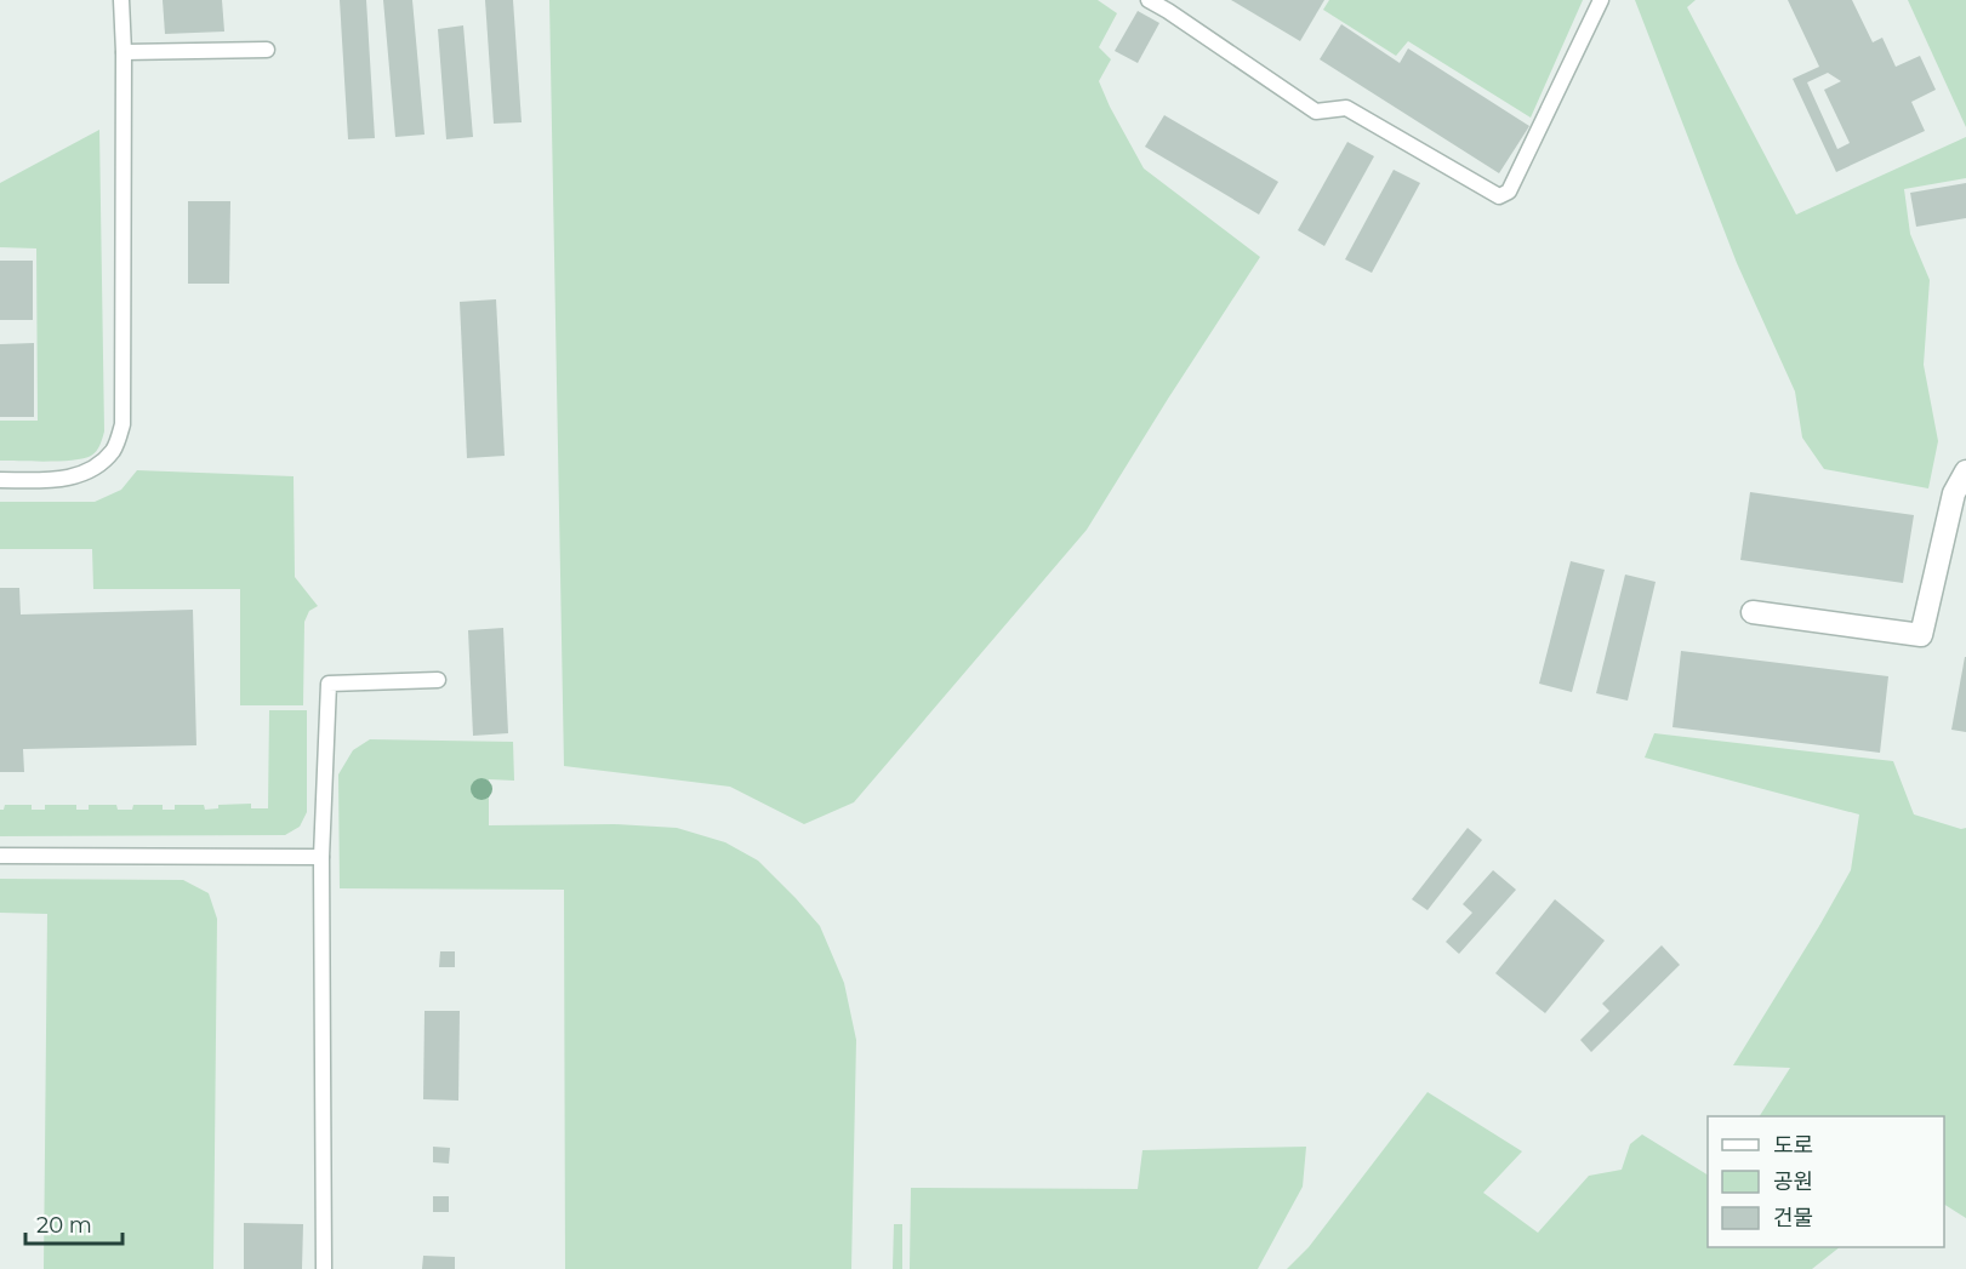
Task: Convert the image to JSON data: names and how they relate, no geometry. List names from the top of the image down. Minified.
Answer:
{"legend":["도로","공원","건물"],"scale_bar":"20 m"}
